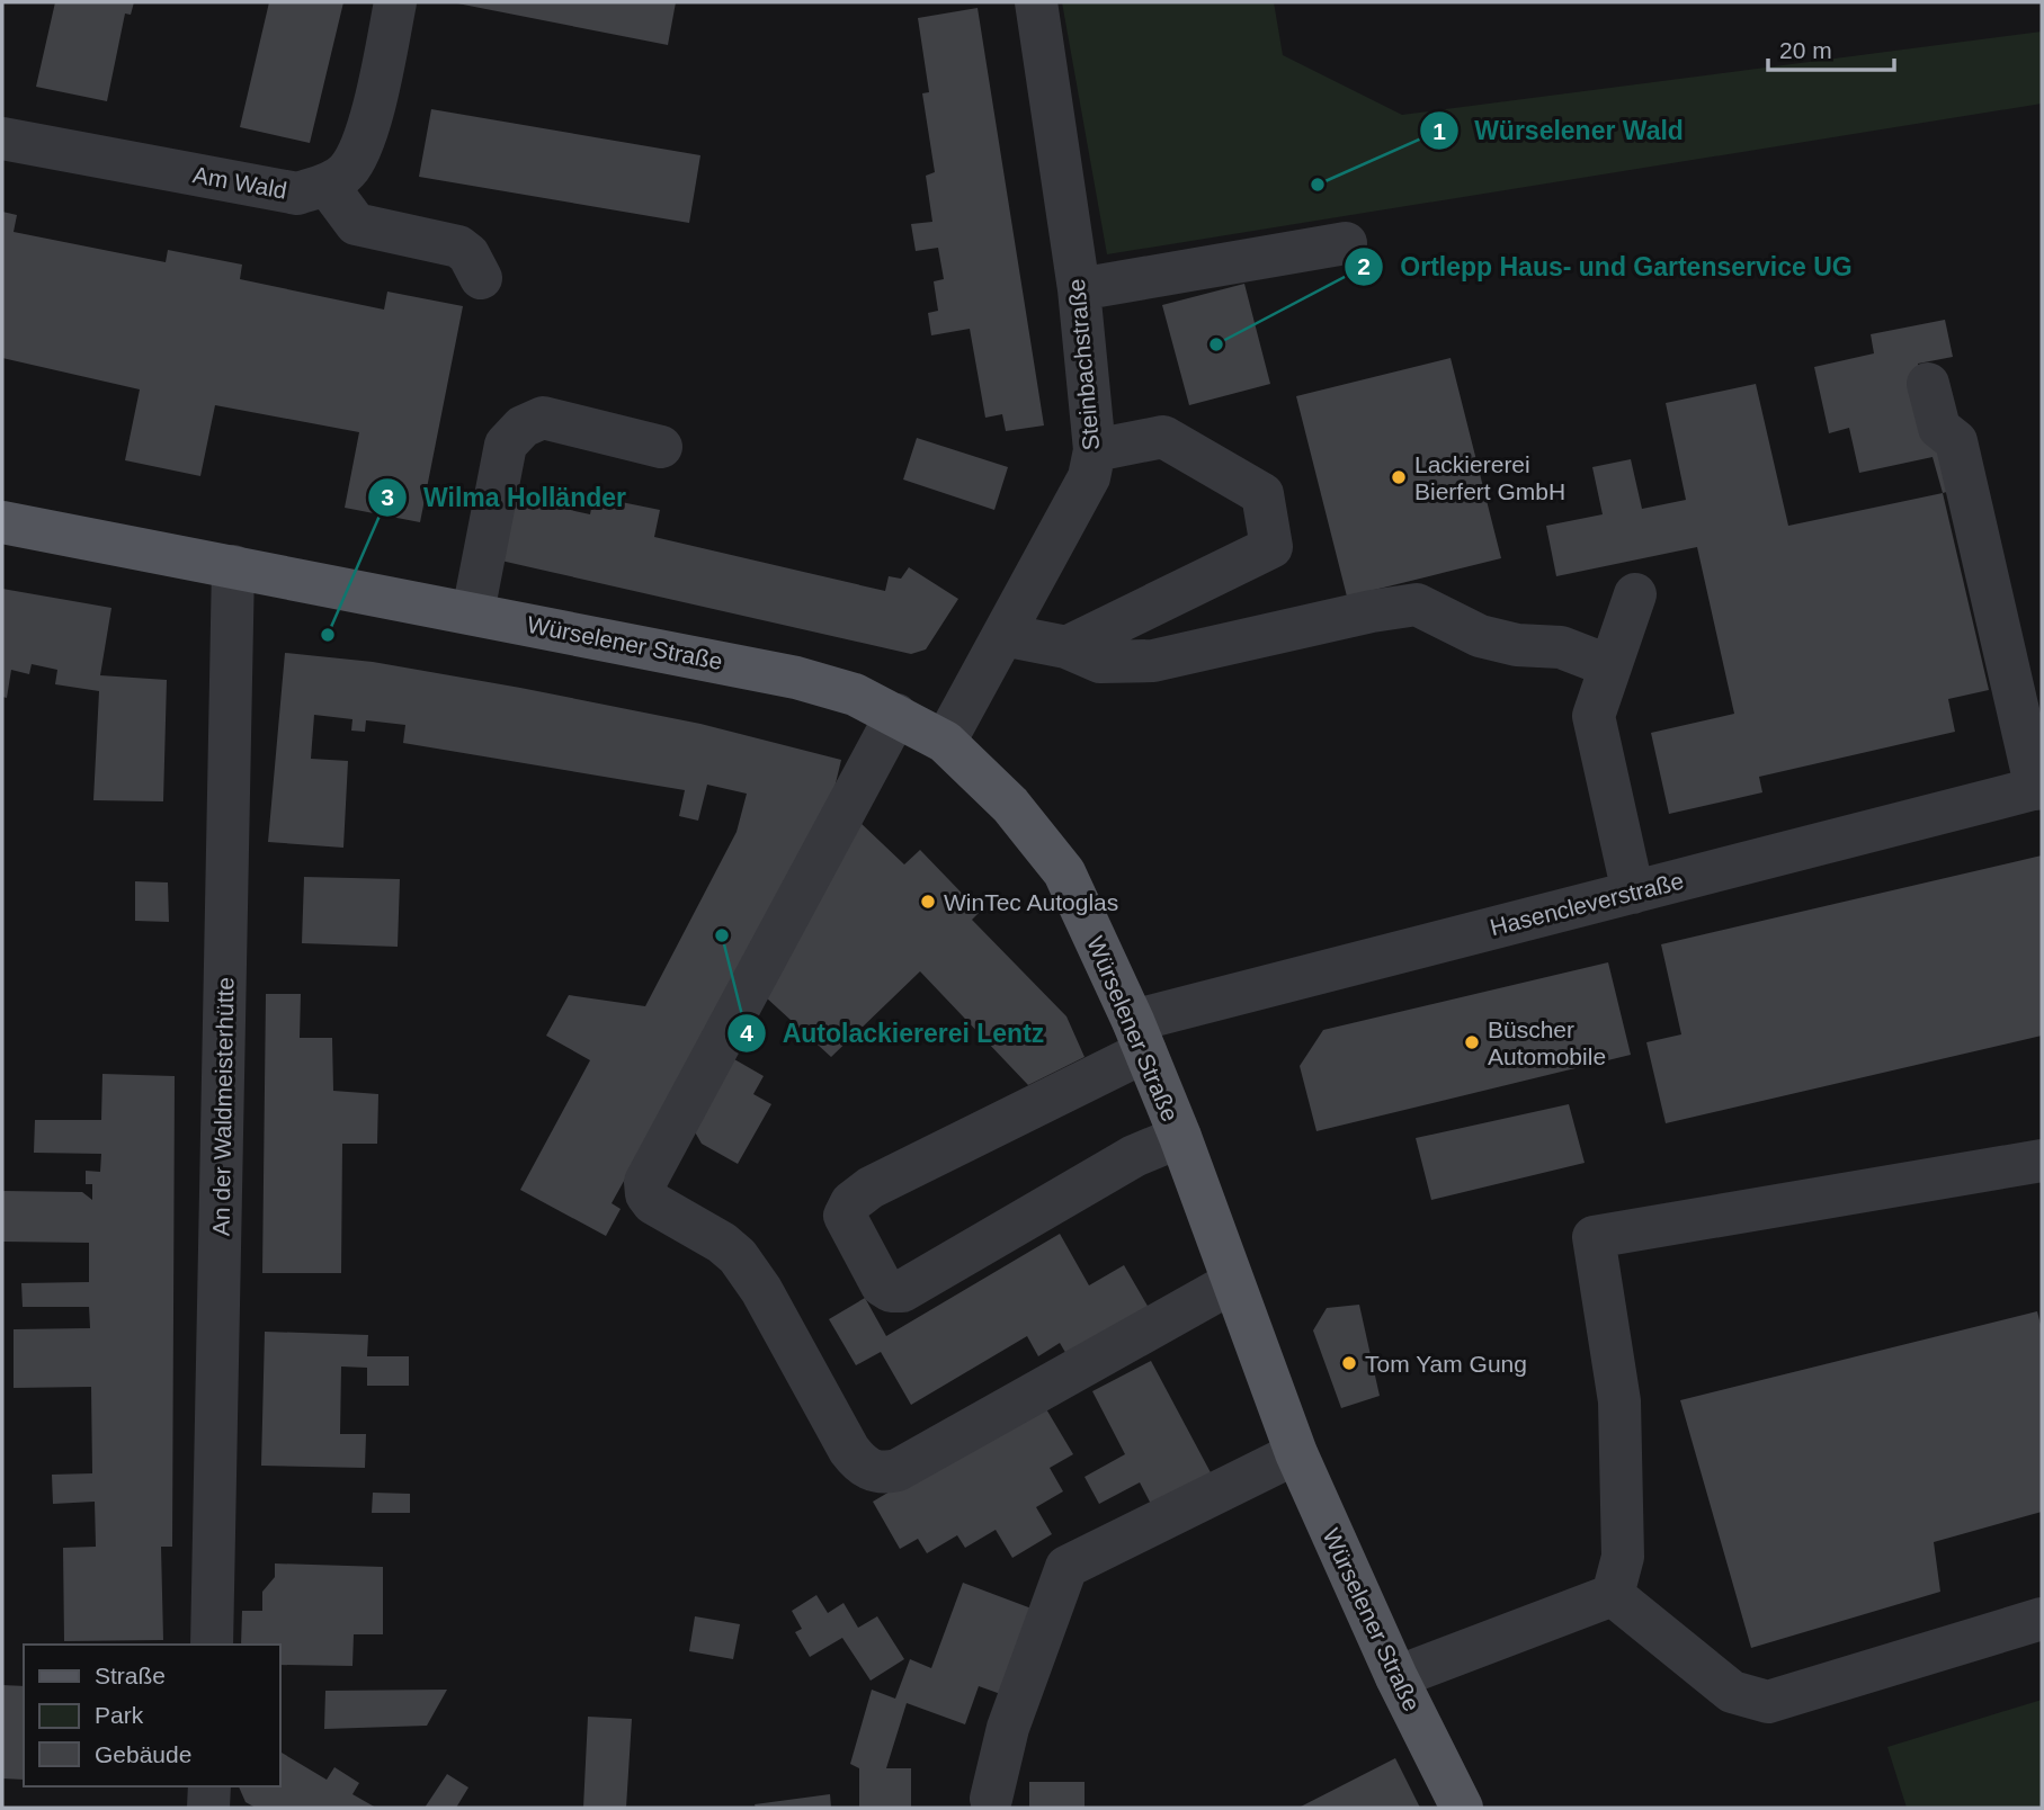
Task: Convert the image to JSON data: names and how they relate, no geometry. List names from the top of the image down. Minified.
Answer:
{"streets":{"main road":["Würselener Straße"],"street":["Am Wald","Steinbachstraße","Hasencleverstraße","An der Waldmeisterhütte"]},"crossings":[["Steinbachstraße","Würselener Straße"],["Würselener Straße","Hasencleverstraße"],["Würselener Straße","An der Waldmeisterhütte"]],"places":["Würselener Wald","Ortlepp Haus- und Gartenservice UG","Lackiererei Bierfert GmbH","Wilma Holländer","WinTec Autoglas","Autolackiererei Lentz","Büscher Automobile","Tom Yam Gung"],"legend":["Straße","Park","Gebäude"],"scale_bar":"20 m"}
